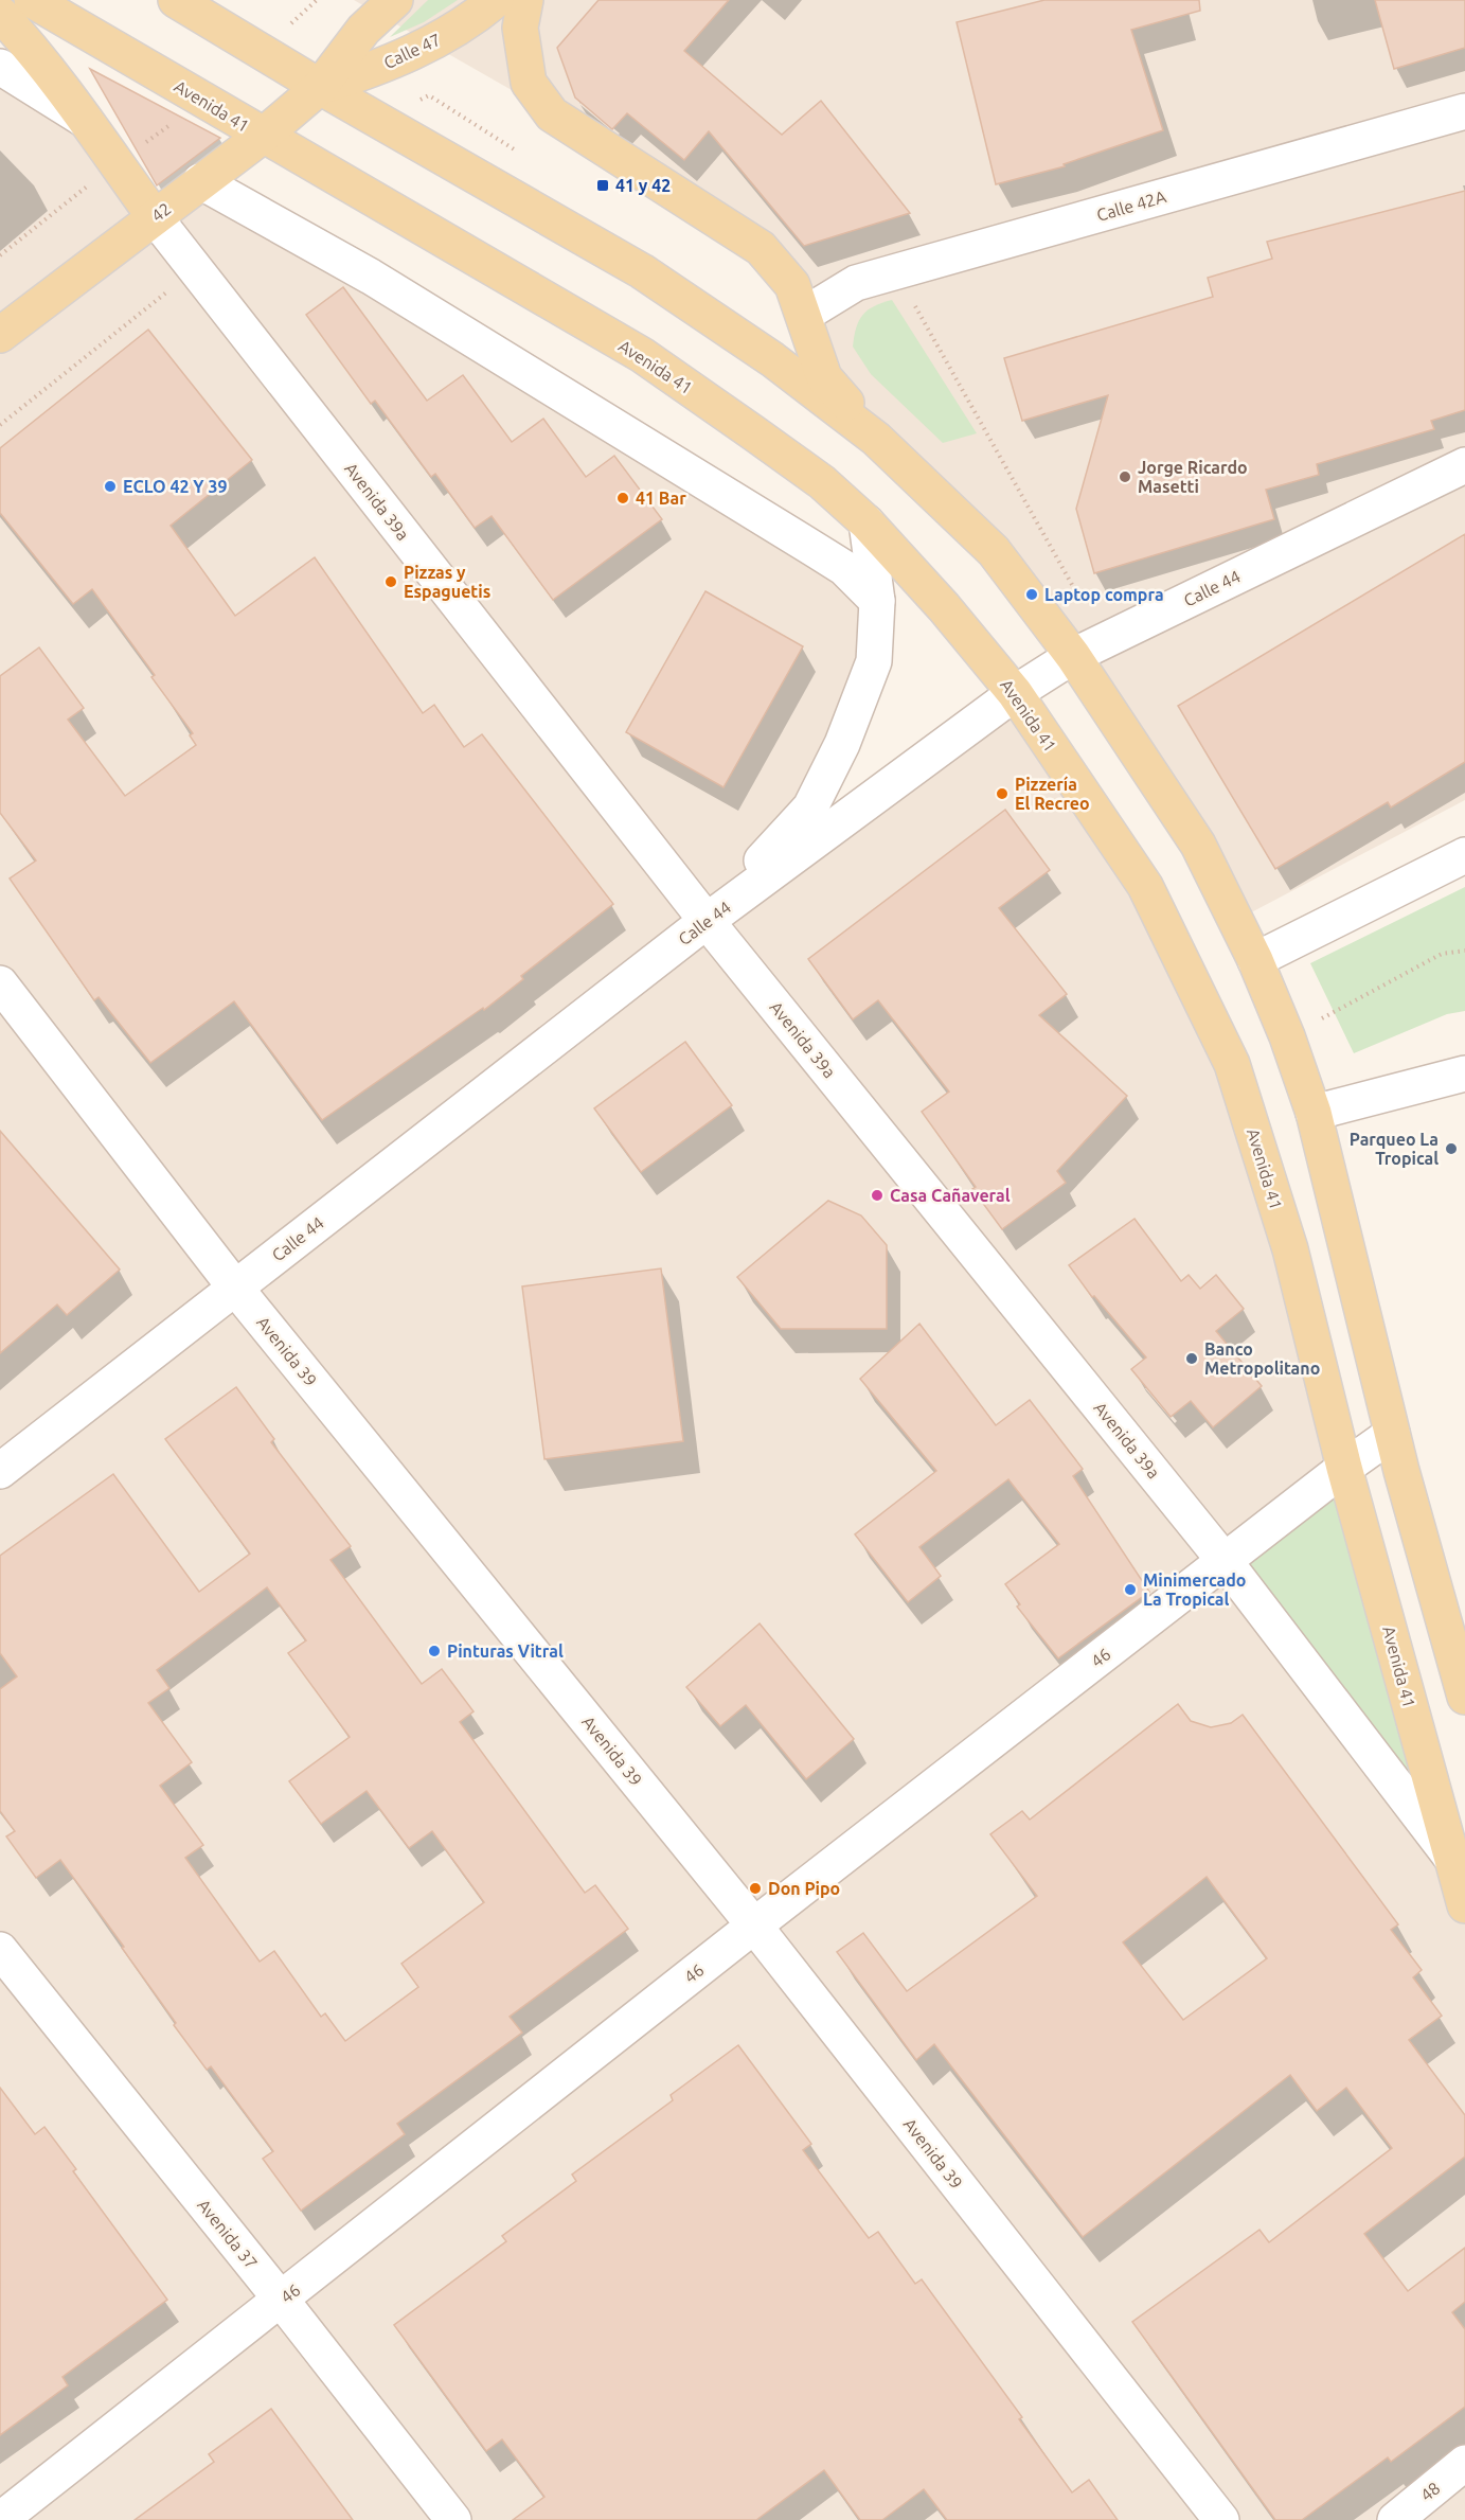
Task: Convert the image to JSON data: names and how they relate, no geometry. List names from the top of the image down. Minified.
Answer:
{"streets":{"main road":["Calle 47","Avenida 41","42"],"street":["Calle 42A","Avenida 39a","Calle 44","Avenida 39","46","Avenida 37","48"]},"crossings":[["Calle 47","42"],["Avenida 41","42"],["Avenida 41","Avenida 39a"],["Avenida 41","Calle 44"],["Avenida 41","46"],["42","Avenida 39a"],["Avenida 39a","Calle 44"],["Avenida 39a","46"],["Calle 44","Avenida 39"],["Avenida 39","46"],["46","Avenida 37"]],"places":{"transit":["41 y 42"],"other":["Jorge Ricardo Masetti","ECLO 42 Y 39","41 Bar","Pizzas y Espaguetis","Laptop compra","Pizzería El Recreo","Parqueo La Tropical","Casa Cañaveral","Banco Metropolitano","Minimercado La Tropical","Pinturas Vitral","Don Pipo"]}}
